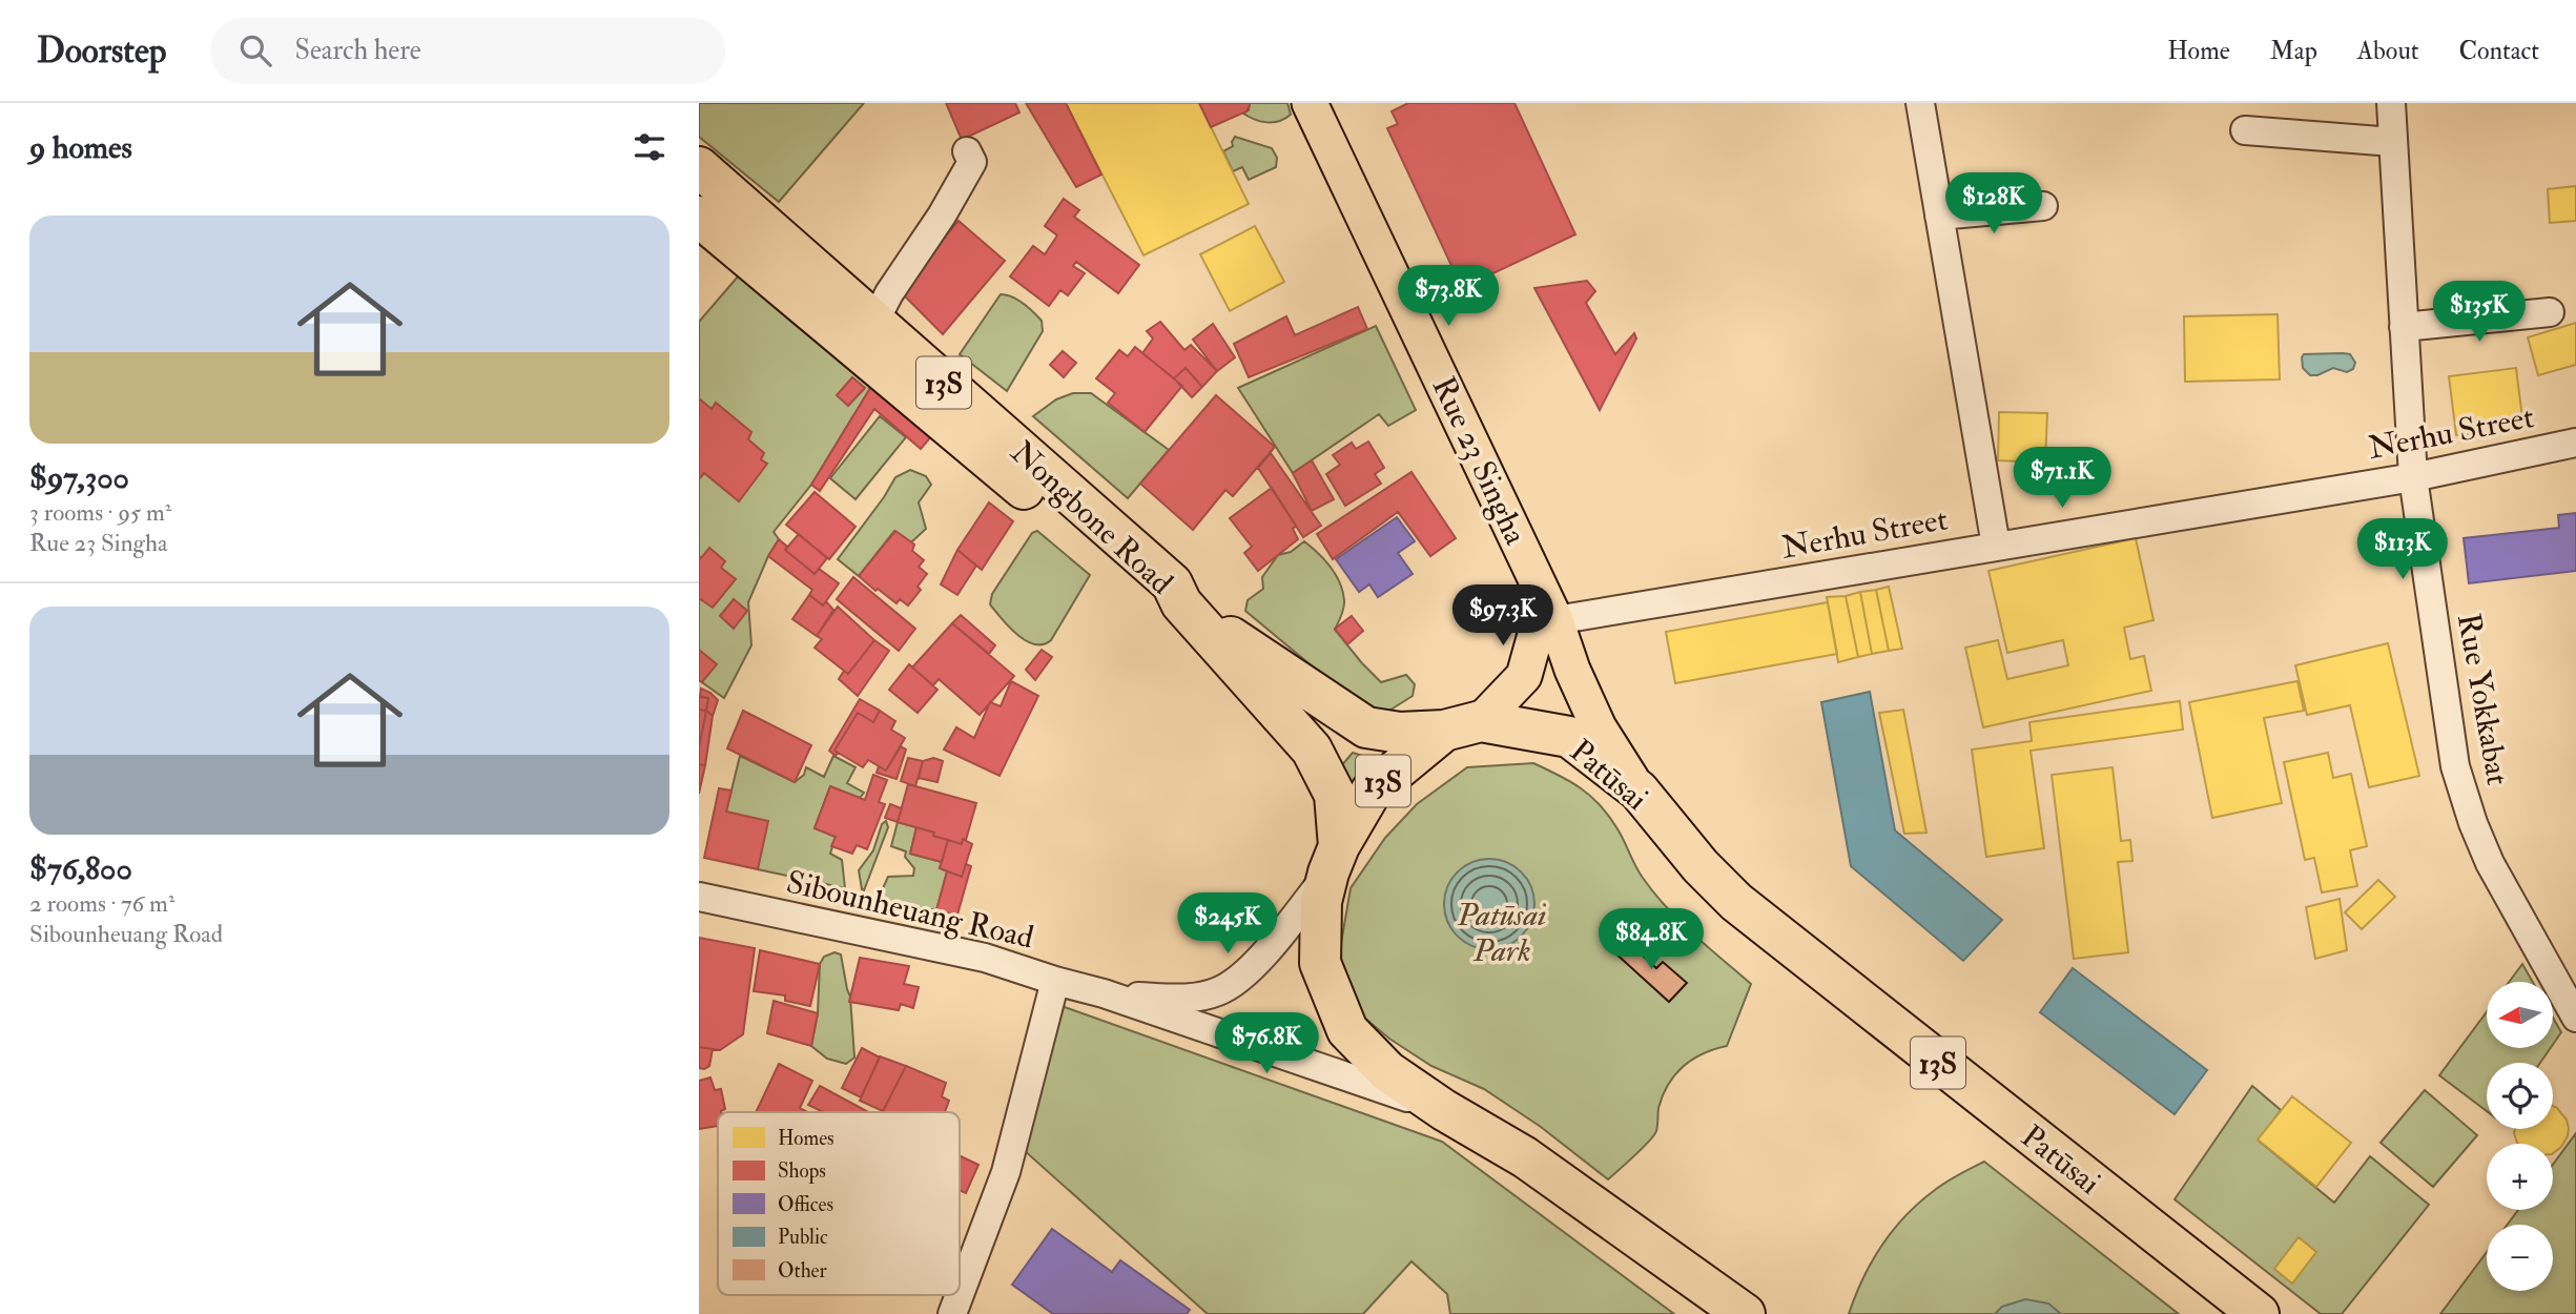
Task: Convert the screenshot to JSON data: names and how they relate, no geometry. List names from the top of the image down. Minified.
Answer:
{"streets":{"highway":["13S","Nongbone Road","Patūsai"],"main road":["Rue 23 Singha"],"street":["Nerhu Street","Rue Yokkabat","Sibounheuang Road"]},"crossings":[["13S","Rue 23 Singha"],["13S","Nongbone Road"],["13S","Patūsai"],["13S","Sibounheuang Road"],["Nerhu Street","Rue 23 Singha"],["Nerhu Street","Rue Yokkabat"],["Rue 23 Singha","Patūsai"]],"parks":["Patūsai Park"],"legend":["Homes","Shops","Offices","Public","Other"],"north":"left","page":{"header":"Doorstep","search":"Search here","nav":["Home","Map","About","Contact"],"heading":"9 homes","price":["$128K","$73.8K","$135K","$71.1K","$113K","$97.3K","$245K","$84.8K","$76.8K"],"list":[{"name":"$97,300","note":"3 rooms · 95 m² · Rue 23 Singha"},{"name":"$76,800","note":"2 rooms · 76 m² · Sibounheuang Road"}],"map_buttons":["+","−"]}}
